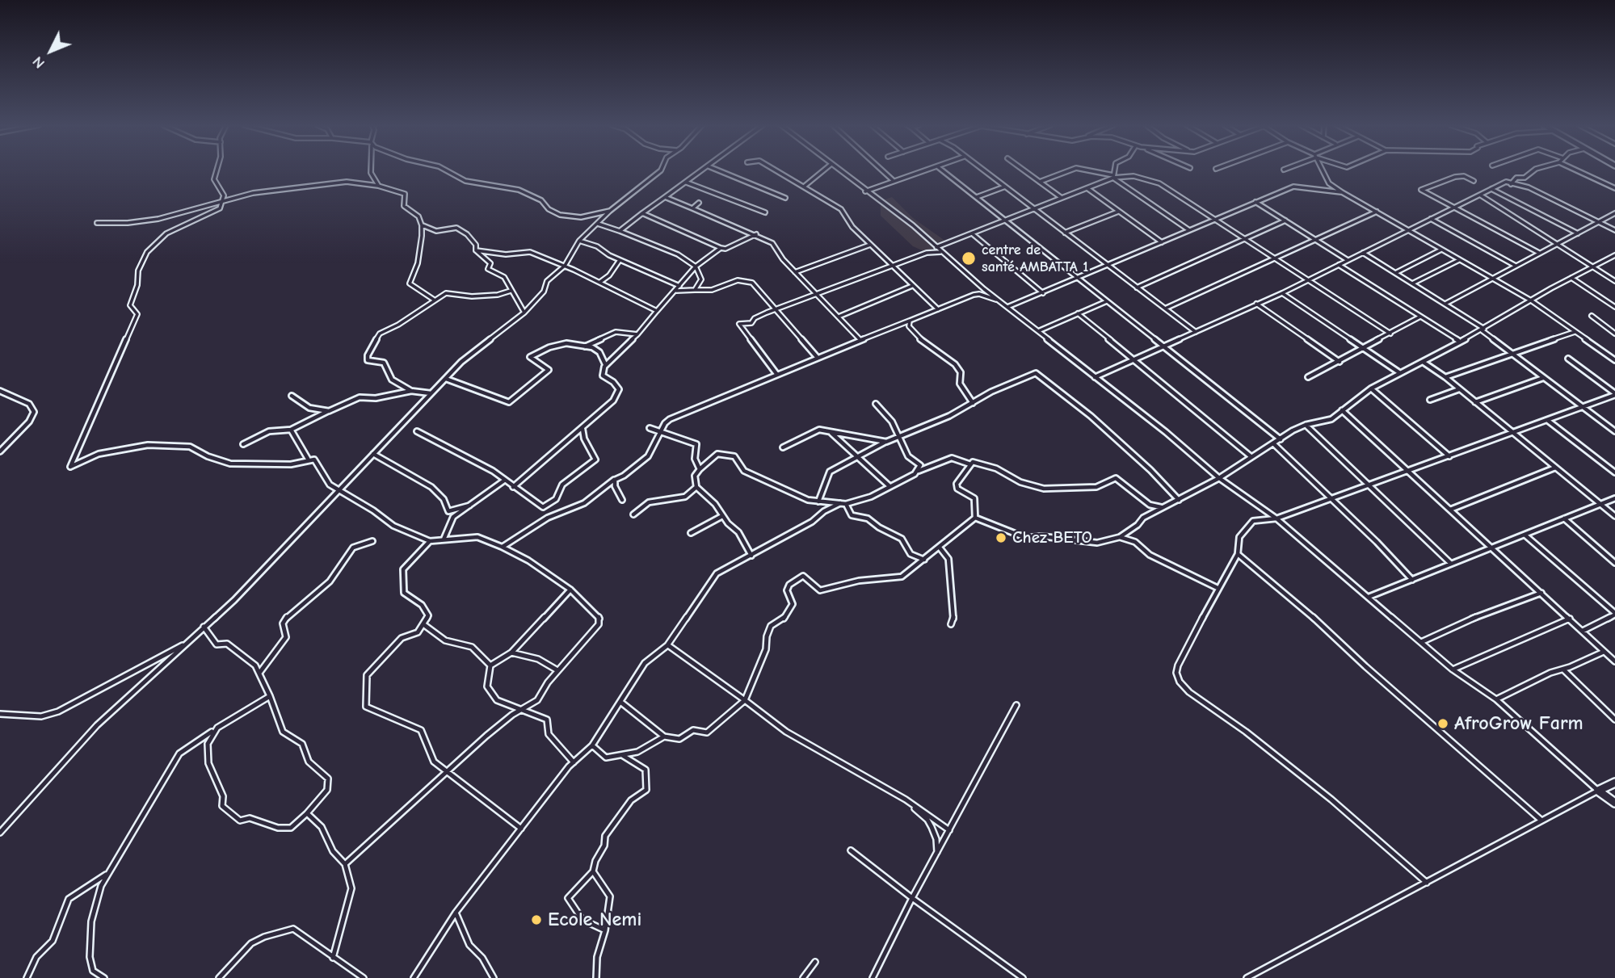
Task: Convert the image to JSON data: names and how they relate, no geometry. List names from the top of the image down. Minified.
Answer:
{"places":["centre de santé AMBATTA 1","Chez BETO","AfroGrow Farm","Ecole Nemi"],"north":"bottom left"}
